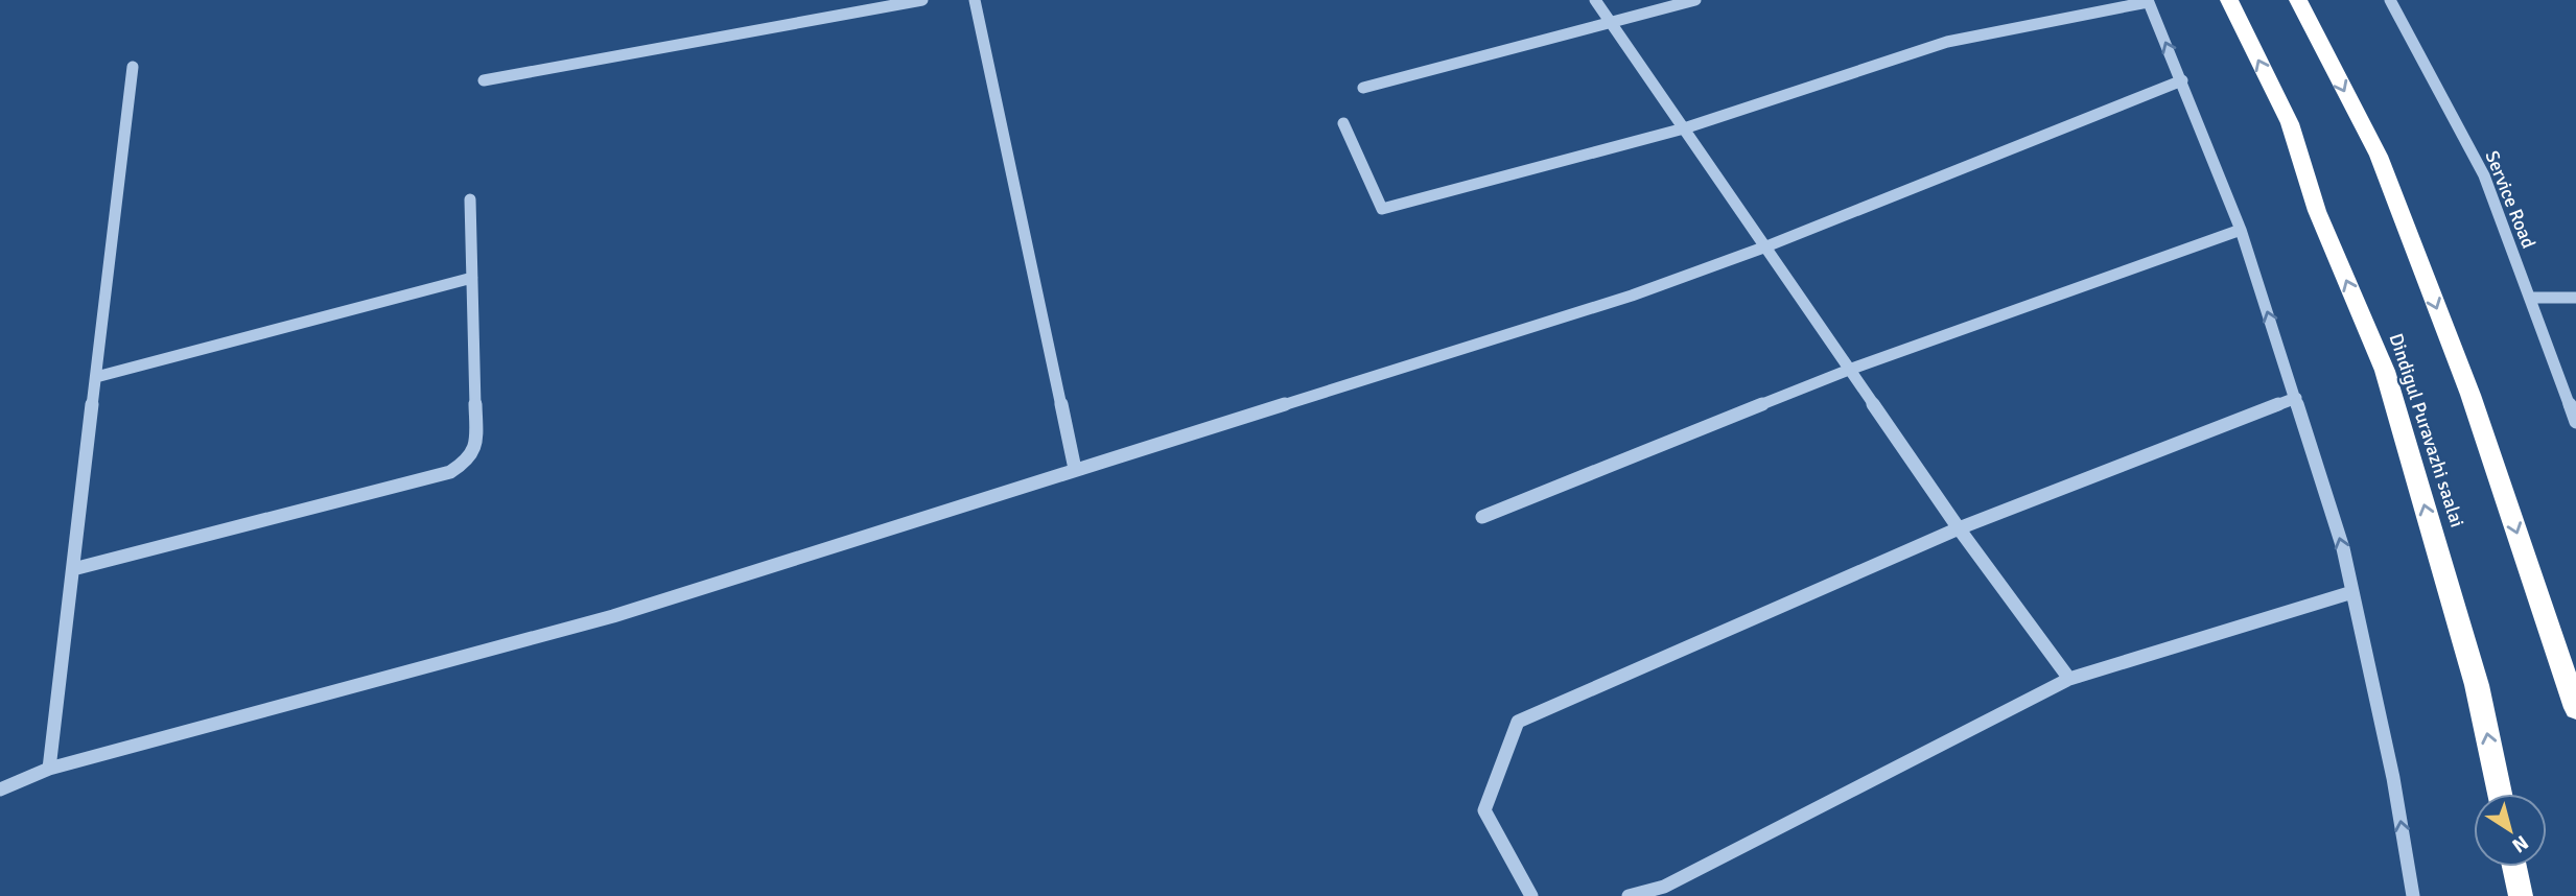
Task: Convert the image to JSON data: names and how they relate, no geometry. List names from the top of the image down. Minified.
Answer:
{"streets":{"highway":["Dindigul Puravazhi saalai"],"street":["Service Road"]},"north":"bottom right"}
